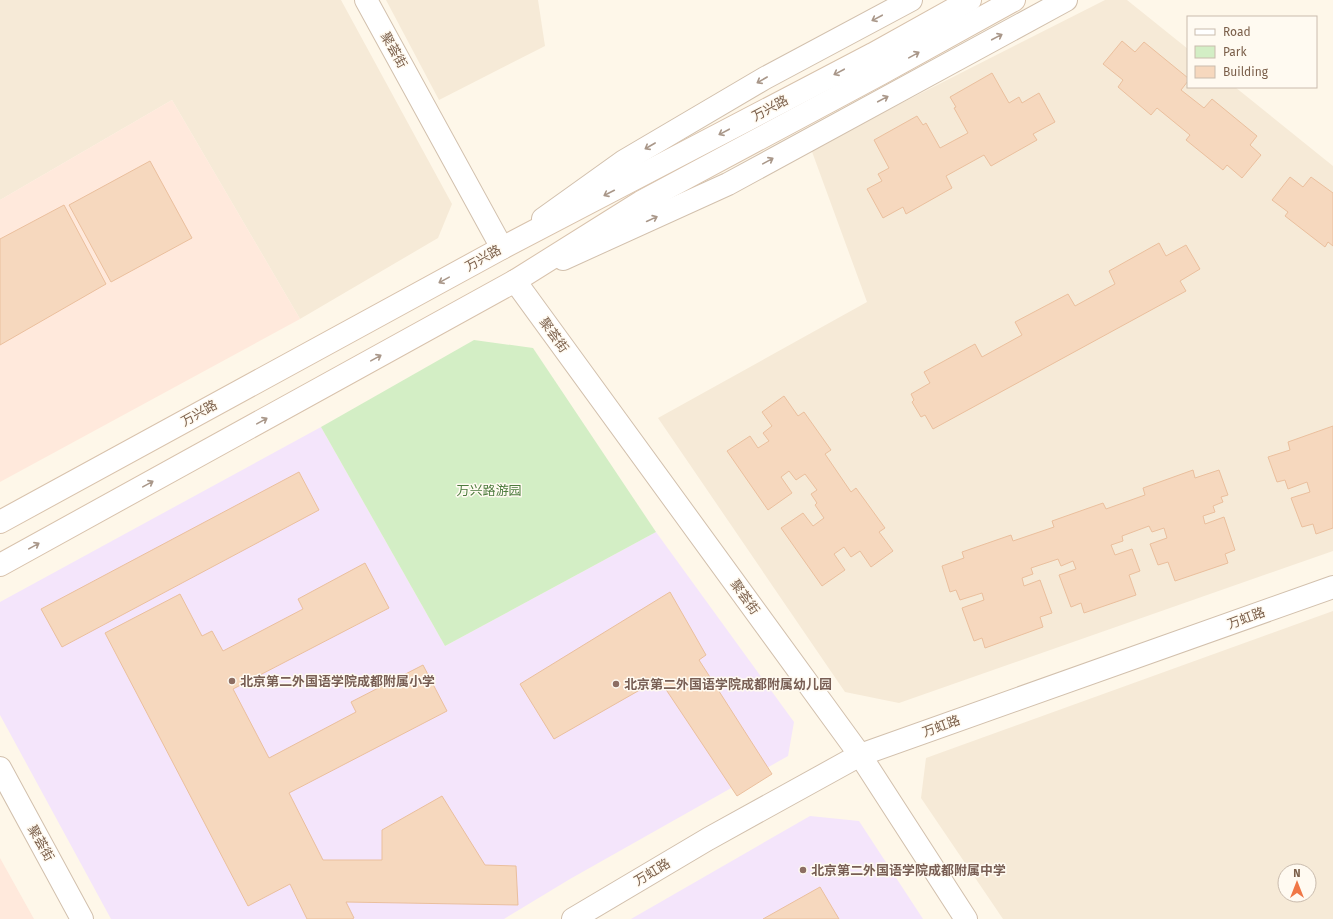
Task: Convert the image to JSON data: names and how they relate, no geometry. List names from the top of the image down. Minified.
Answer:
{"streets":{"street":["聚荟街","万兴路","万虹路"]},"crossings":[["聚荟街","万兴路"],["聚荟街","万虹路"]],"parks":["万兴路游园"],"places":["北京第二外国语学院成都附属小学","北京第二外国语学院成都附属幼儿园","北京第二外国语学院成都附属中学"],"legend":["Road","Park","Building"],"north":"top"}
